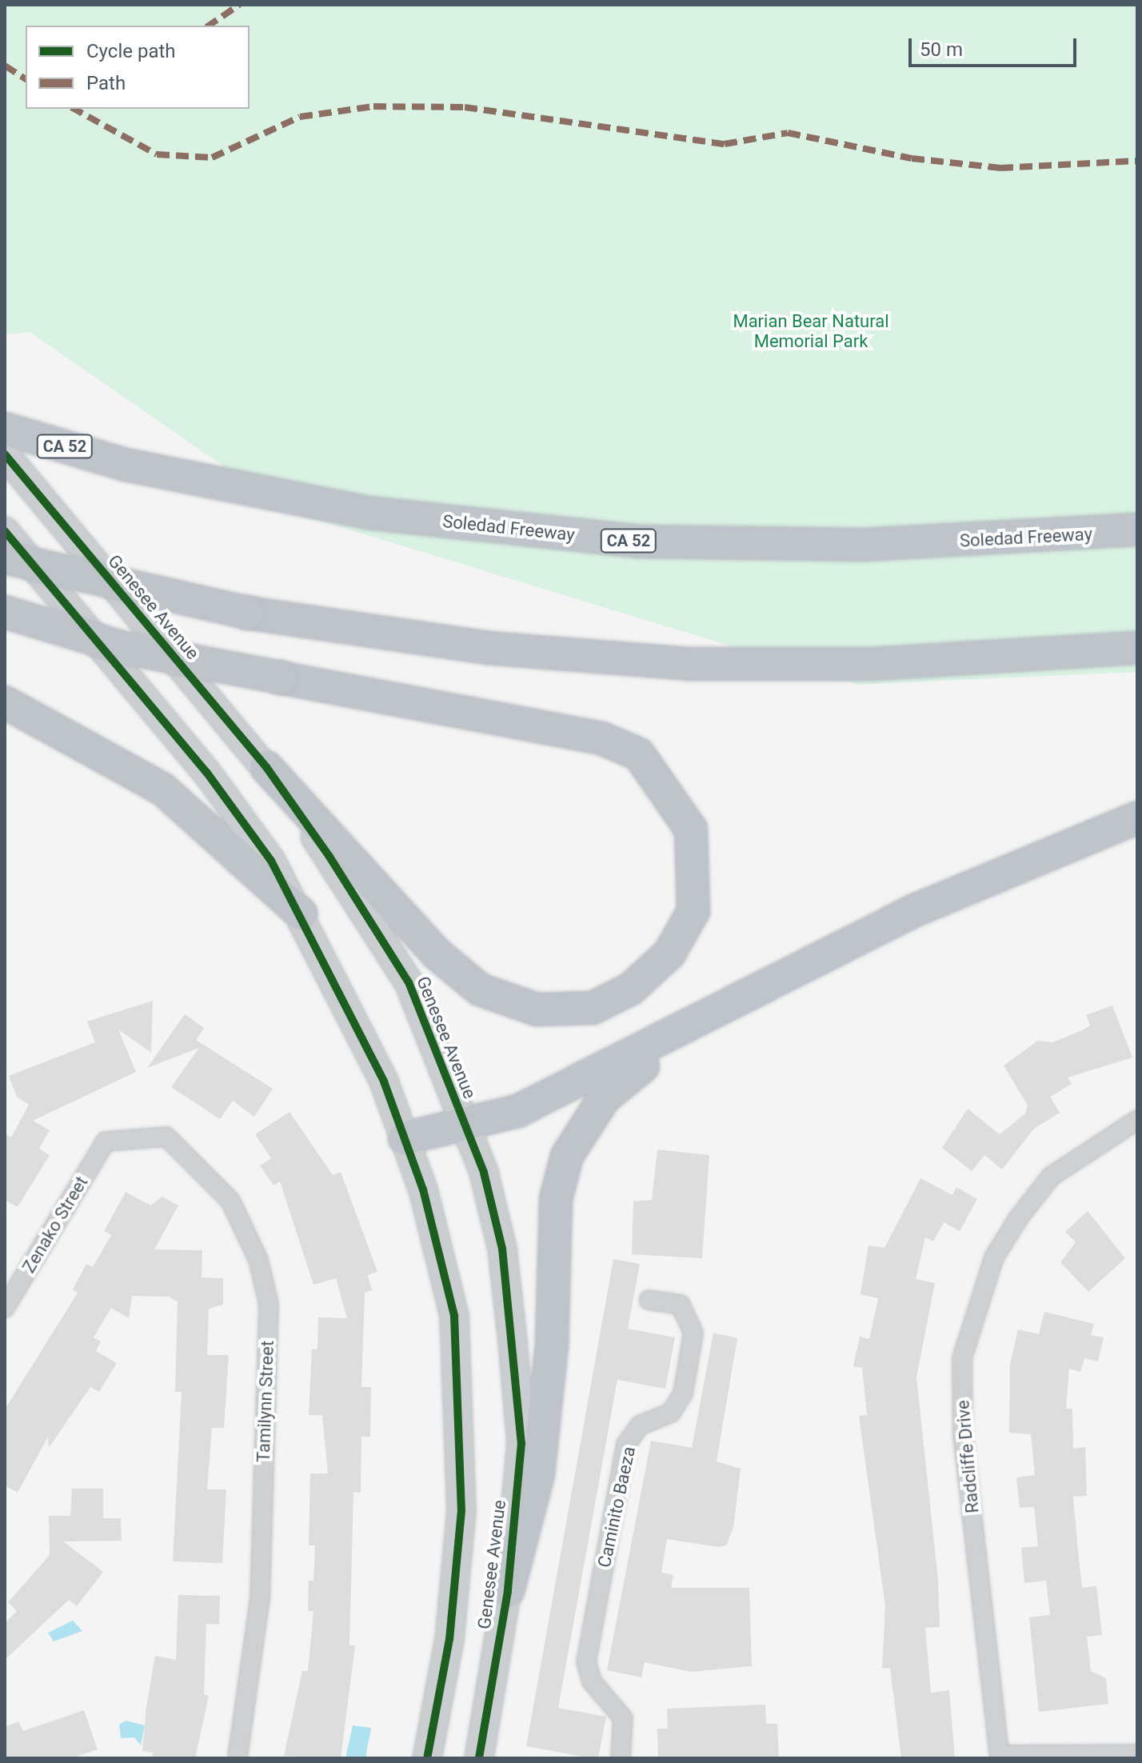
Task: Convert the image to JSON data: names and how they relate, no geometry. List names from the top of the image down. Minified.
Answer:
{"streets":{"highway":["CA 52","Soledad Freeway"],"main road":["Genesee Avenue"],"street":["Zenako Street","Tamilynn Street","Radcliffe Drive","Caminito Baeza"]},"crossings":[["Zenako Street","Tamilynn Street"]],"parks":["Marian Bear Natural Memorial Park"],"legend":["Cycle path","Path"],"scale_bar":"50 m"}
